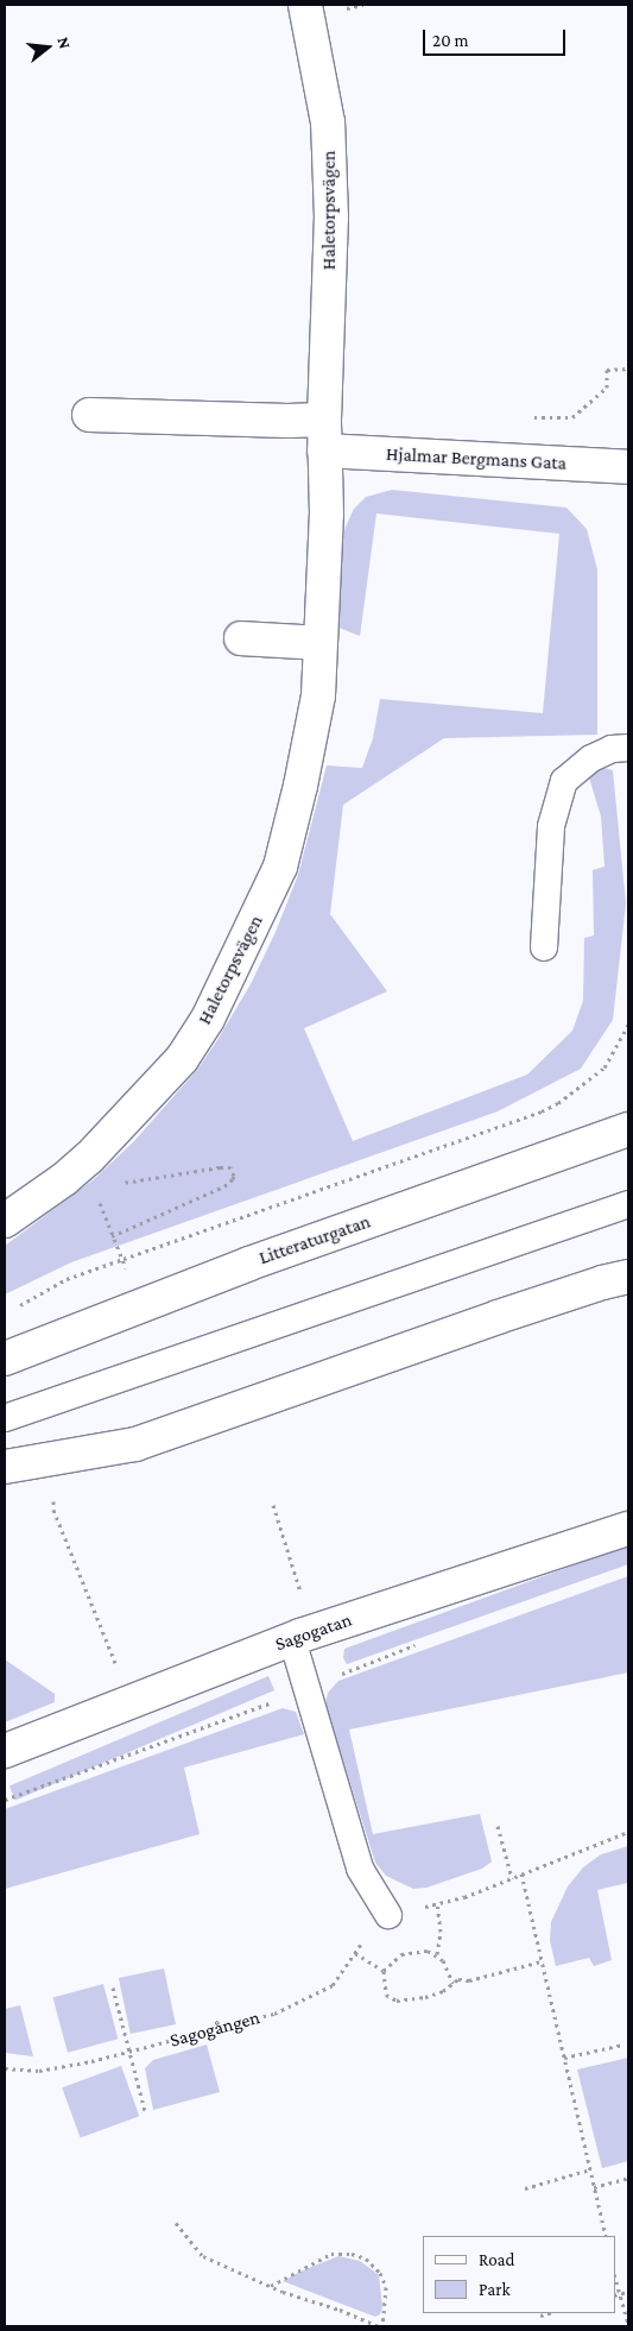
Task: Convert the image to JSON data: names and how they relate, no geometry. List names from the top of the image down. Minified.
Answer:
{"streets":{"street":["Haletorpsvägen","Hjalmar Bergmans Gata","Litteraturgatan","Sagogatan"],"path":["Sagogången"]},"crossings":[["Haletorpsvägen","Hjalmar Bergmans Gata"]],"legend":["Road","Park"],"scale_bar":"20 m","north":"right"}
